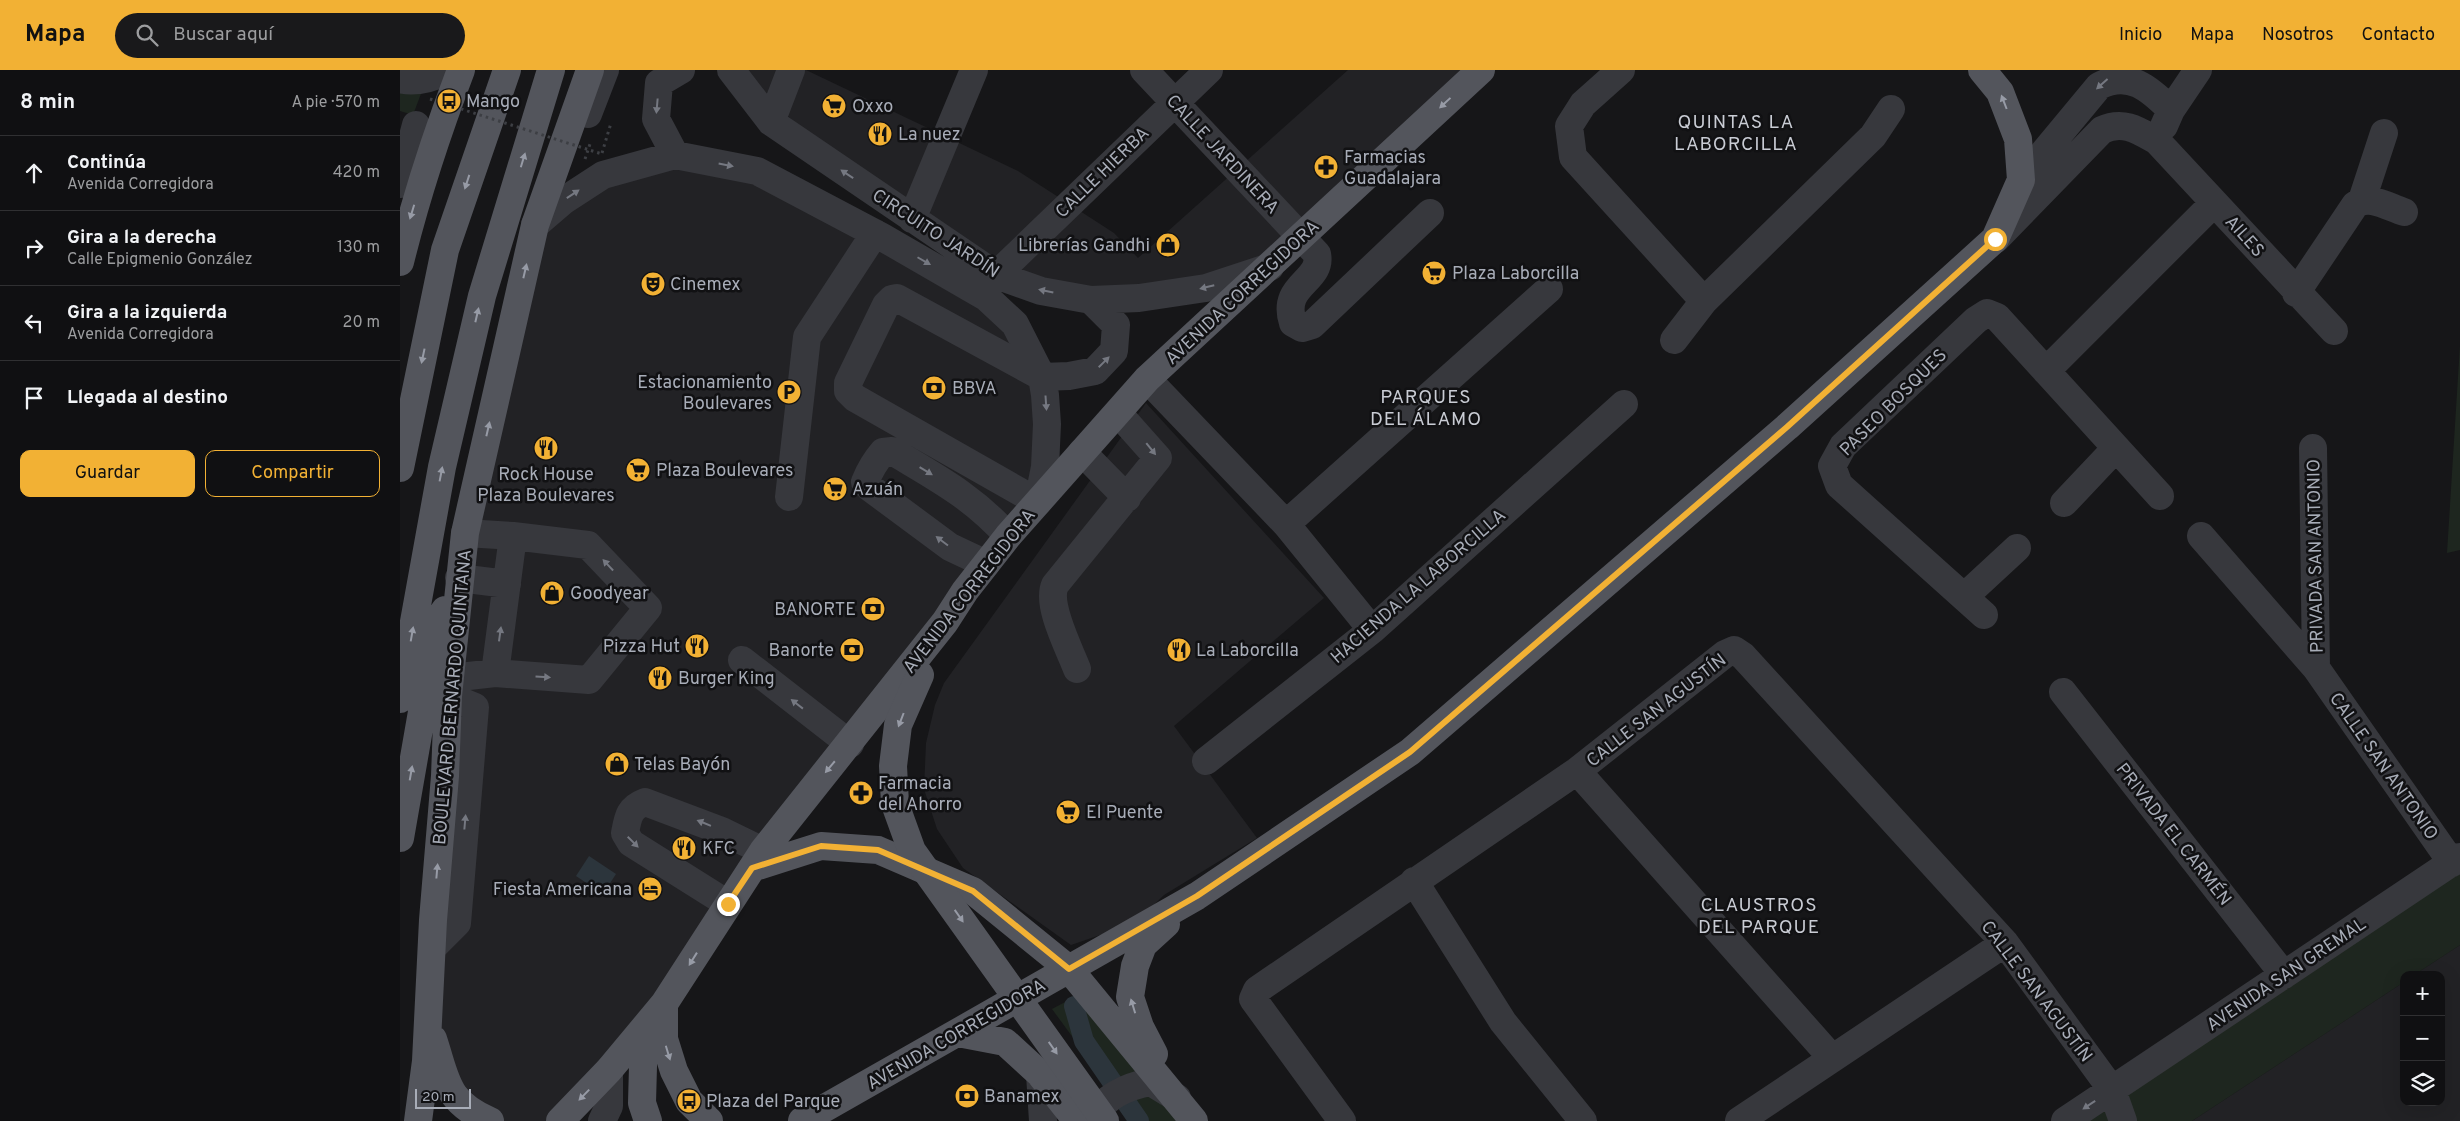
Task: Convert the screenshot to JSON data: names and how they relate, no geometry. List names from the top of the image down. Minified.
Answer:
{"streets":{"main road":["AVENIDA CORREGIDORA","BOULEVARD BERNARDO QUINTANA"],"street":["CALLE JARDINERA","CALLE HIERBA","CIRCUITO JARDÍN","AILES","PASEO BOSQUES","PRIVADA SAN ANTONIO","HACIENDA LA LABORCILLA","CALLE SAN AGUSTÍN","CALLE SAN ANTONIO","PRIVADA EL CARMÉN","AVENIDA SAN GREMAL"]},"crossings":[["CALLE JARDINERA","CALLE HIERBA"],["CALLE JARDINERA","AVENIDA CORREGIDORA"],["CALLE HIERBA","CIRCUITO JARDÍN"],["CIRCUITO JARDÍN","AVENIDA CORREGIDORA"],["AILES","AVENIDA CORREGIDORA"],["PRIVADA SAN ANTONIO","CALLE SAN ANTONIO"],["CALLE SAN AGUSTÍN","AVENIDA SAN GREMAL"],["CALLE SAN ANTONIO","AVENIDA SAN GREMAL"],["PRIVADA EL CARMÉN","AVENIDA SAN GREMAL"]],"districts":["QUINTAS LA LABORCILLA","PARQUES DEL ÁLAMO","CLAUSTROS DEL PARQUE"],"places":{"bus stop":["Mango","Plaza del Parque"],"supermarket":["Oxxo","Plaza Laborcilla","Plaza Boulevares","Azuán","El Puente"],"restaurant":["La nuez","Rock House Plaza Boulevares","Pizza Hut","La Laborcilla","Burger King","KFC"],"pharmacy":["Farmacias Guadalajara","Farmacia del Ahorro"],"shop":["Librerías Gandhi","Goodyear","Telas Bayón"],"theatre":["Cinemex"],"bank":["BBVA","BANORTE","Banorte","Banamex"],"parking":["Estacionamiento Boulevares"],"hotel":["Fiesta Americana"]},"scale_bar":"20 m","page":{"header":"Mapa","search":"Buscar aquí","nav":["Inicio","Mapa","Nosotros","Contacto"],"heading":["8 min","A pie · 570 m"],"list":[["Continúa","Avenida Corregidora","420 m"],["Gira a la derecha","Calle Epigmenio González","130 m"],["Gira a la izquierda","Avenida Corregidora","20 m"],"Llegada al destino"],"buttons":["Guardar","Compartir"],"map_buttons":["+","−"],"scale":"20 m"}}
